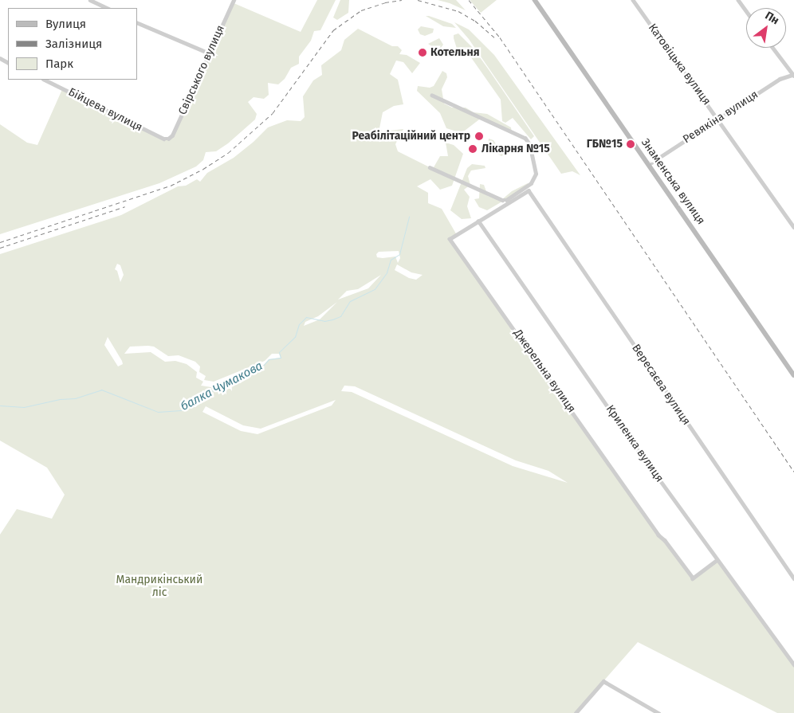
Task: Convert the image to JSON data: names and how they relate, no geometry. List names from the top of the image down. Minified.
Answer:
{"streets":{"main road":["Знаменська вулиця"],"street":["Катовіцька вулиця","Свірського вулиця","Бійцева вулиця","Ревякіна вулиця","Джерельна вулиця","Вересаєва вулиця","Криленка вулиця"]},"crossings":[["Катовіцька вулиця","Ревякіна вулиця"],["Свірського вулиця","Бійцева вулиця"],["Ревякіна вулиця","Знаменська вулиця"],["Джерельна вулиця","Вересаєва вулиця"],["Джерельна вулиця","Криленка вулиця"]],"water":["балка Чумакова"],"parks":["Мандрикінський ліс"],"places":["Котельня","Реабілітаційний центр","ГБ№15","Лікарня №15"],"legend":["Вулиця","Залізниця","Парк"],"north":"top right"}
